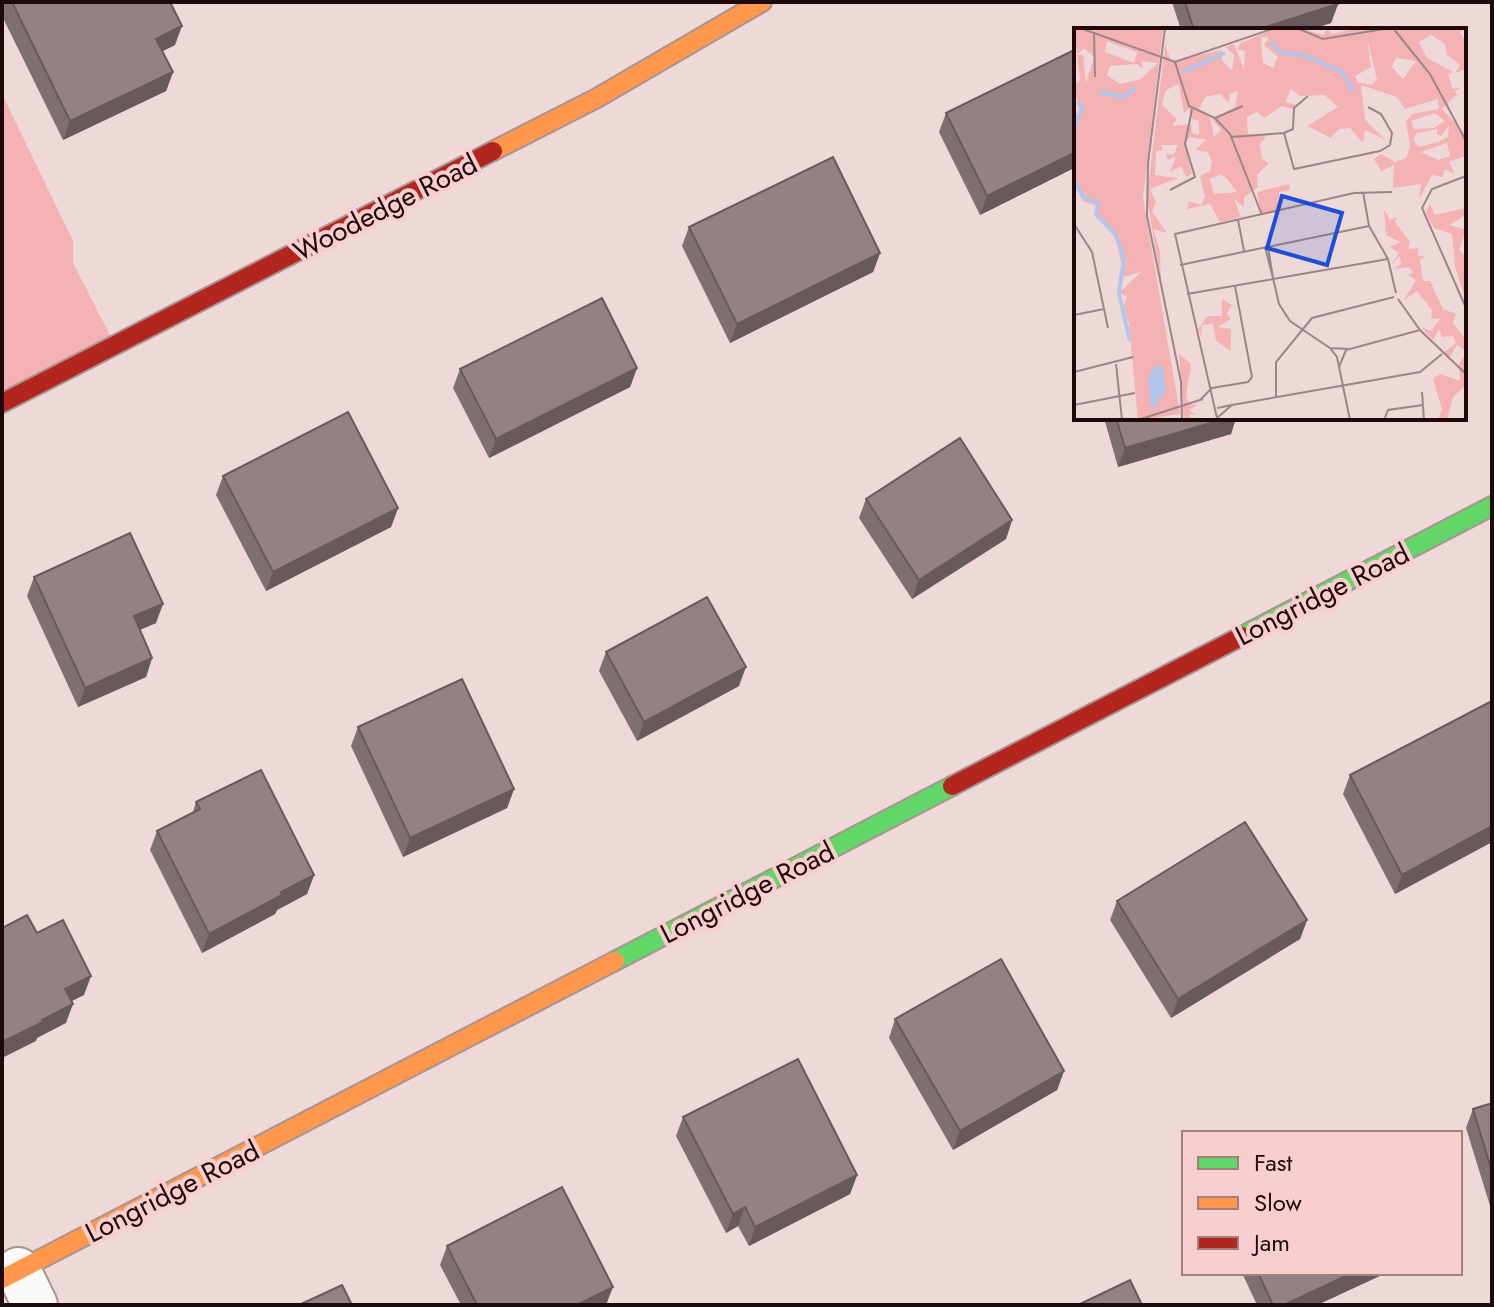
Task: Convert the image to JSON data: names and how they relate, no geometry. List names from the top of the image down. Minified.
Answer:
{"streets":{"street":["Woodedge Road","Longridge Road"]},"legend":["Fast","Slow","Jam"]}
